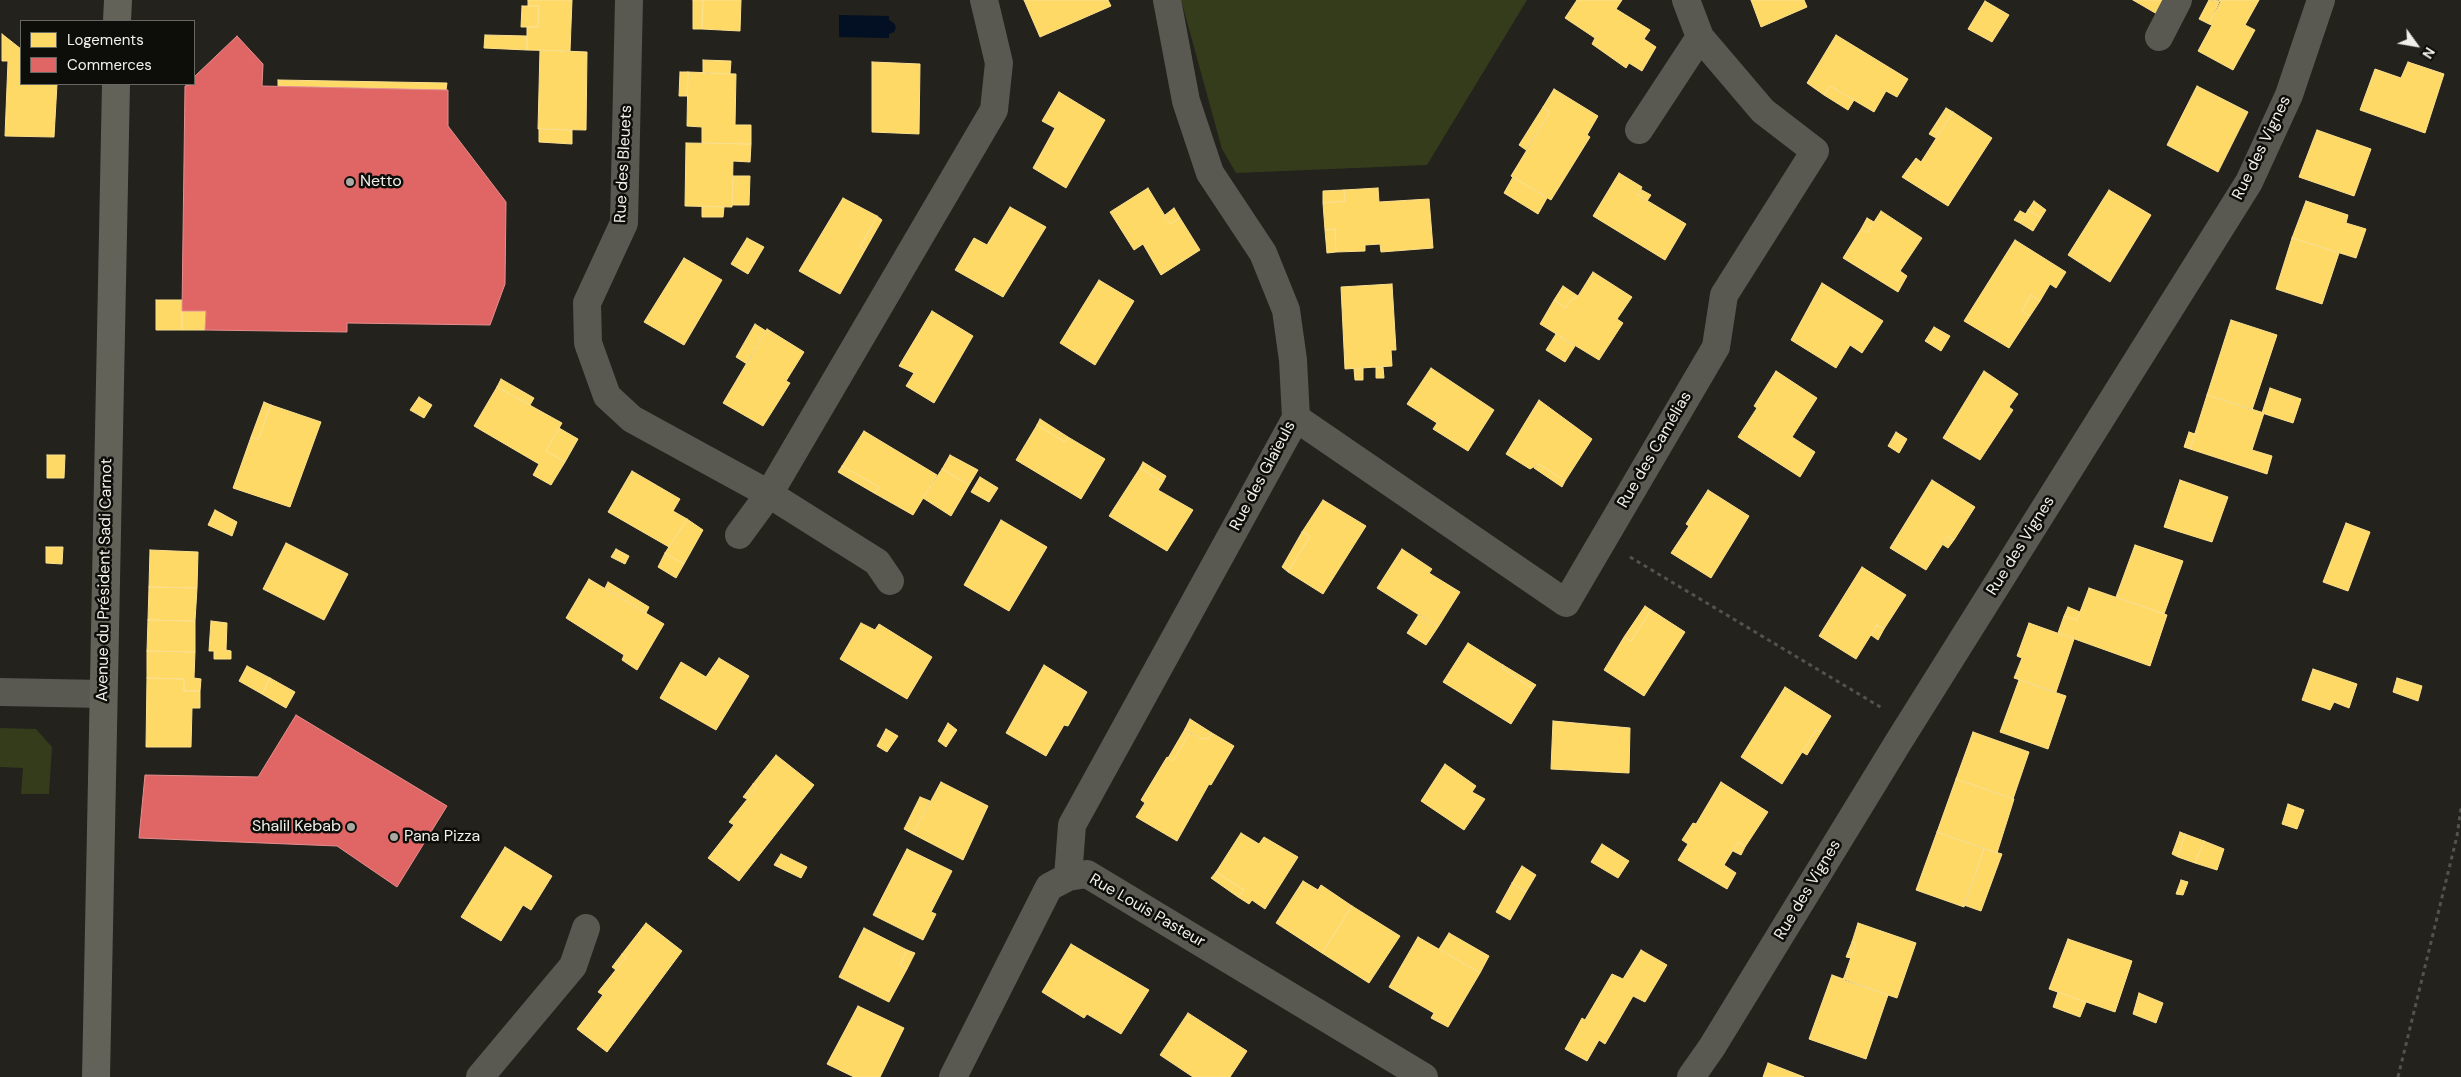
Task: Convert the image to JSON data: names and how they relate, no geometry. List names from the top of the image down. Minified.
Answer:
{"streets":{"main road":["Avenue du Président Sadi Carnot"],"street":["Rue des Vignes","Rue des Bleuets","Rue des Camélias","Rue des Glaïeuls","Rue Louis Pasteur"]},"crossings":[["Rue des Camélias","Rue des Glaïeuls"],["Rue des Glaïeuls","Rue Louis Pasteur"]],"places":["Netto","Shalil Kebab","Pana Pizza"],"legend":["Logements","Commerces"],"north":"bottom right"}
